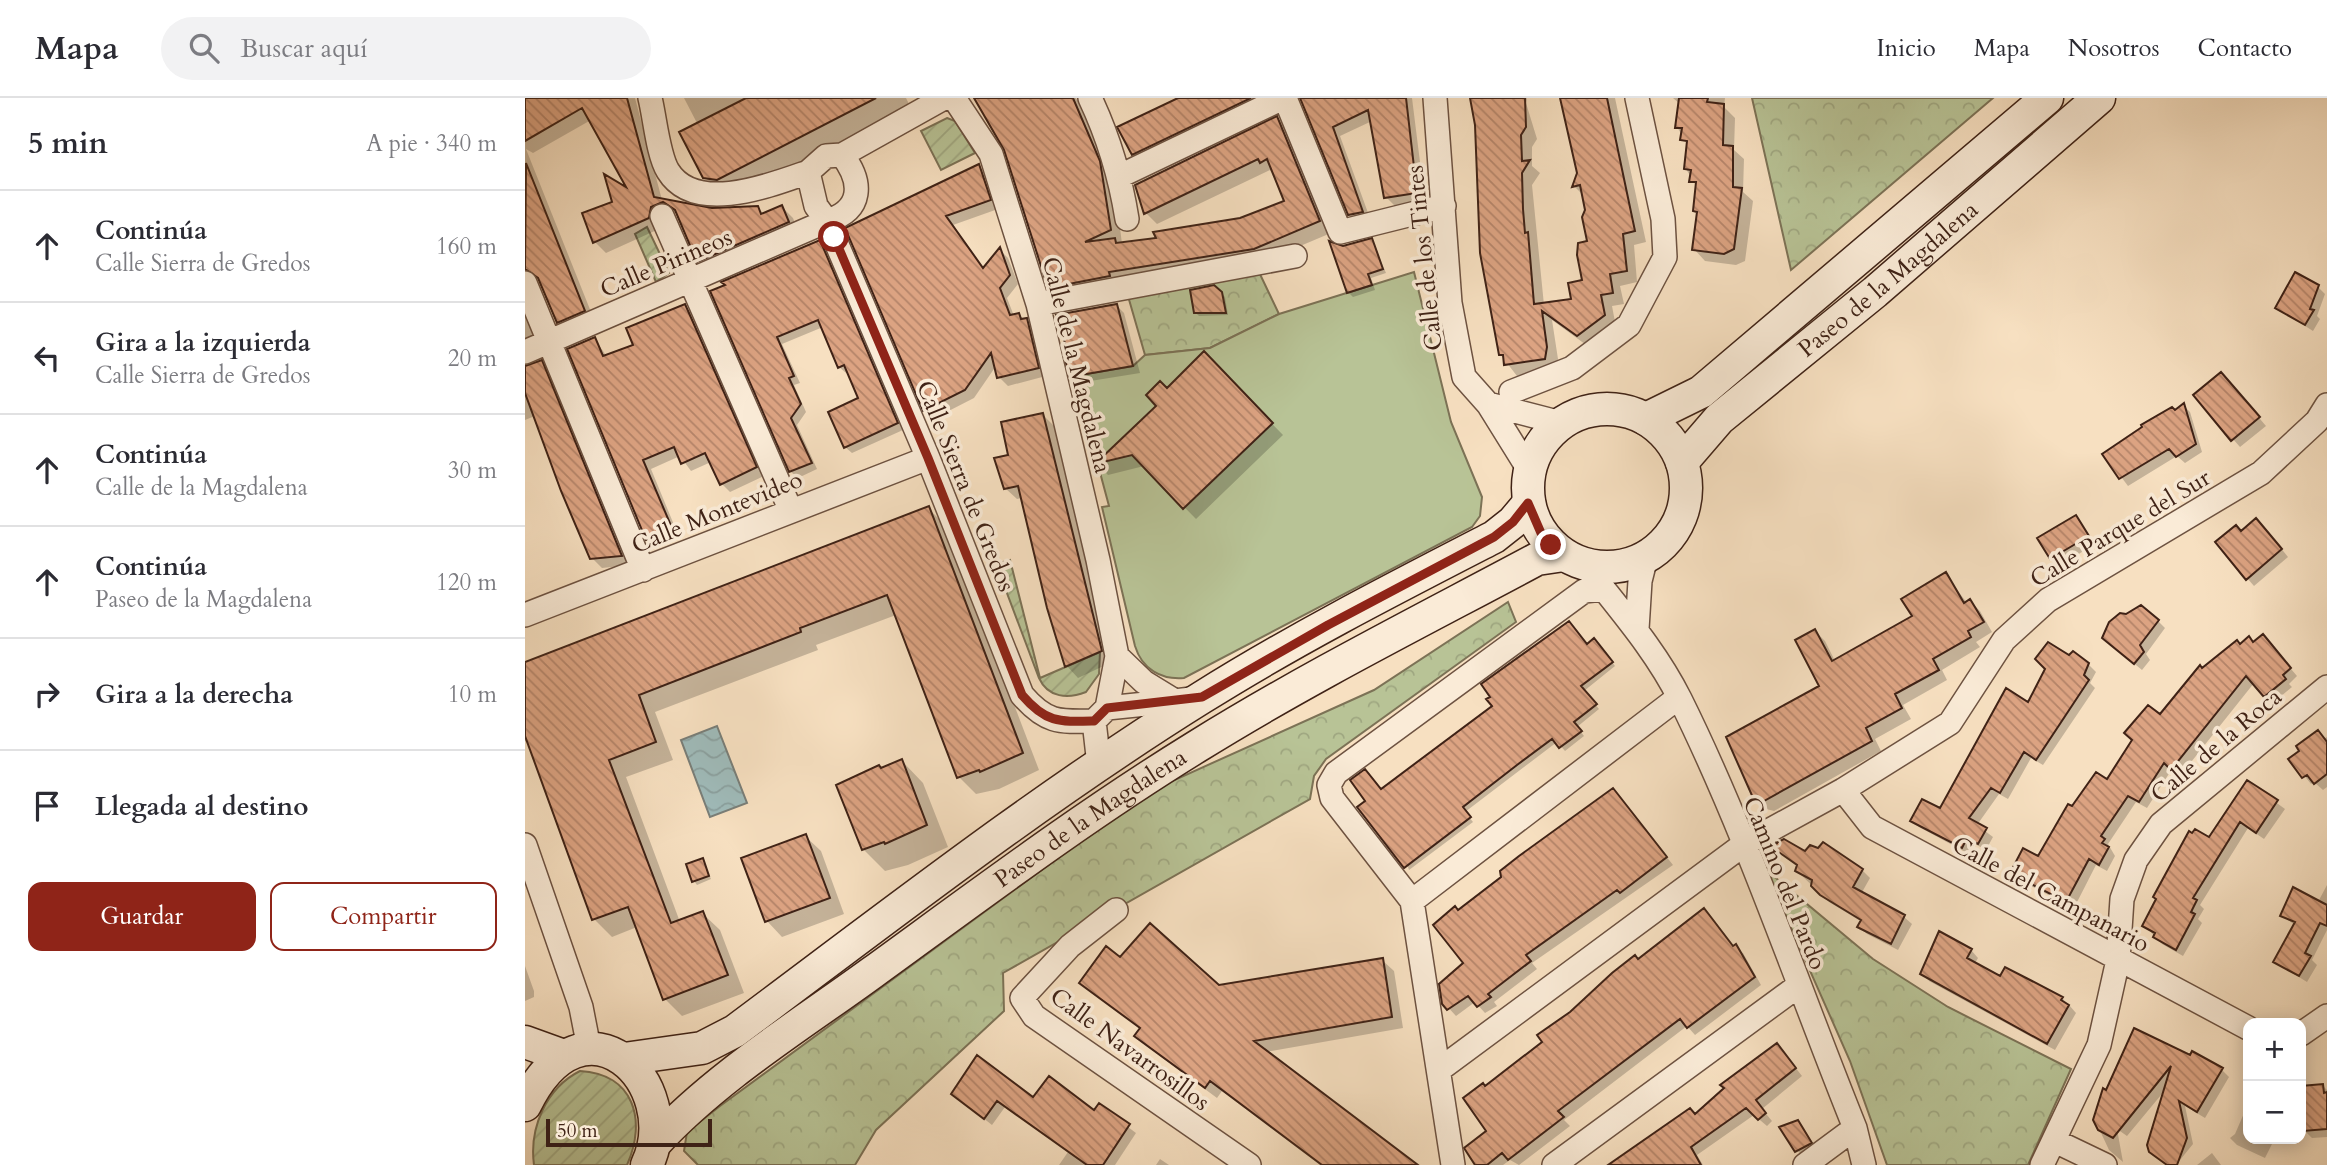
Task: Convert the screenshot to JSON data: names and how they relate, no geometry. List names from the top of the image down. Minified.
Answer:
{"streets":{"main road":["Paseo de la Magdalena"],"street":["Calle de los Tintes","Calle Pirineos","Calle de la Magdalena","Calle Sierra de Gredos","Calle Montevideo","Calle Parque del Sur","Calle de la Roca","Camino del Pardo","Calle del Campanario","Calle Navarrosillos"]},"crossings":[["Calle de los Tintes","Paseo de la Magdalena"],["Calle de los Tintes","Camino del Pardo"],["Calle Pirineos","Calle Sierra de Gredos"],["Paseo de la Magdalena","Calle de la Magdalena"],["Paseo de la Magdalena","Camino del Pardo"],["Calle de la Magdalena","Calle Sierra de Gredos"],["Calle Sierra de Gredos","Calle Montevideo"],["Calle Parque del Sur","Camino del Pardo"],["Calle Parque del Sur","Calle del Campanario"],["Calle de la Roca","Calle del Campanario"]],"scale_bar":"50 m","page":{"header":"Mapa","search":"Buscar aquí","nav":["Inicio","Mapa","Nosotros","Contacto"],"heading":["5 min","A pie · 340 m"],"list":[["Continúa","Calle Sierra de Gredos","160 m"],["Gira a la izquierda","Calle Sierra de Gredos","20 m"],["Continúa","Calle de la Magdalena","30 m"],["Continúa","Paseo de la Magdalena","120 m"],["Gira a la derecha","10 m"],"Llegada al destino"],"buttons":["Guardar","Compartir"],"map_buttons":["+","−"],"scale":"50 m"}}
